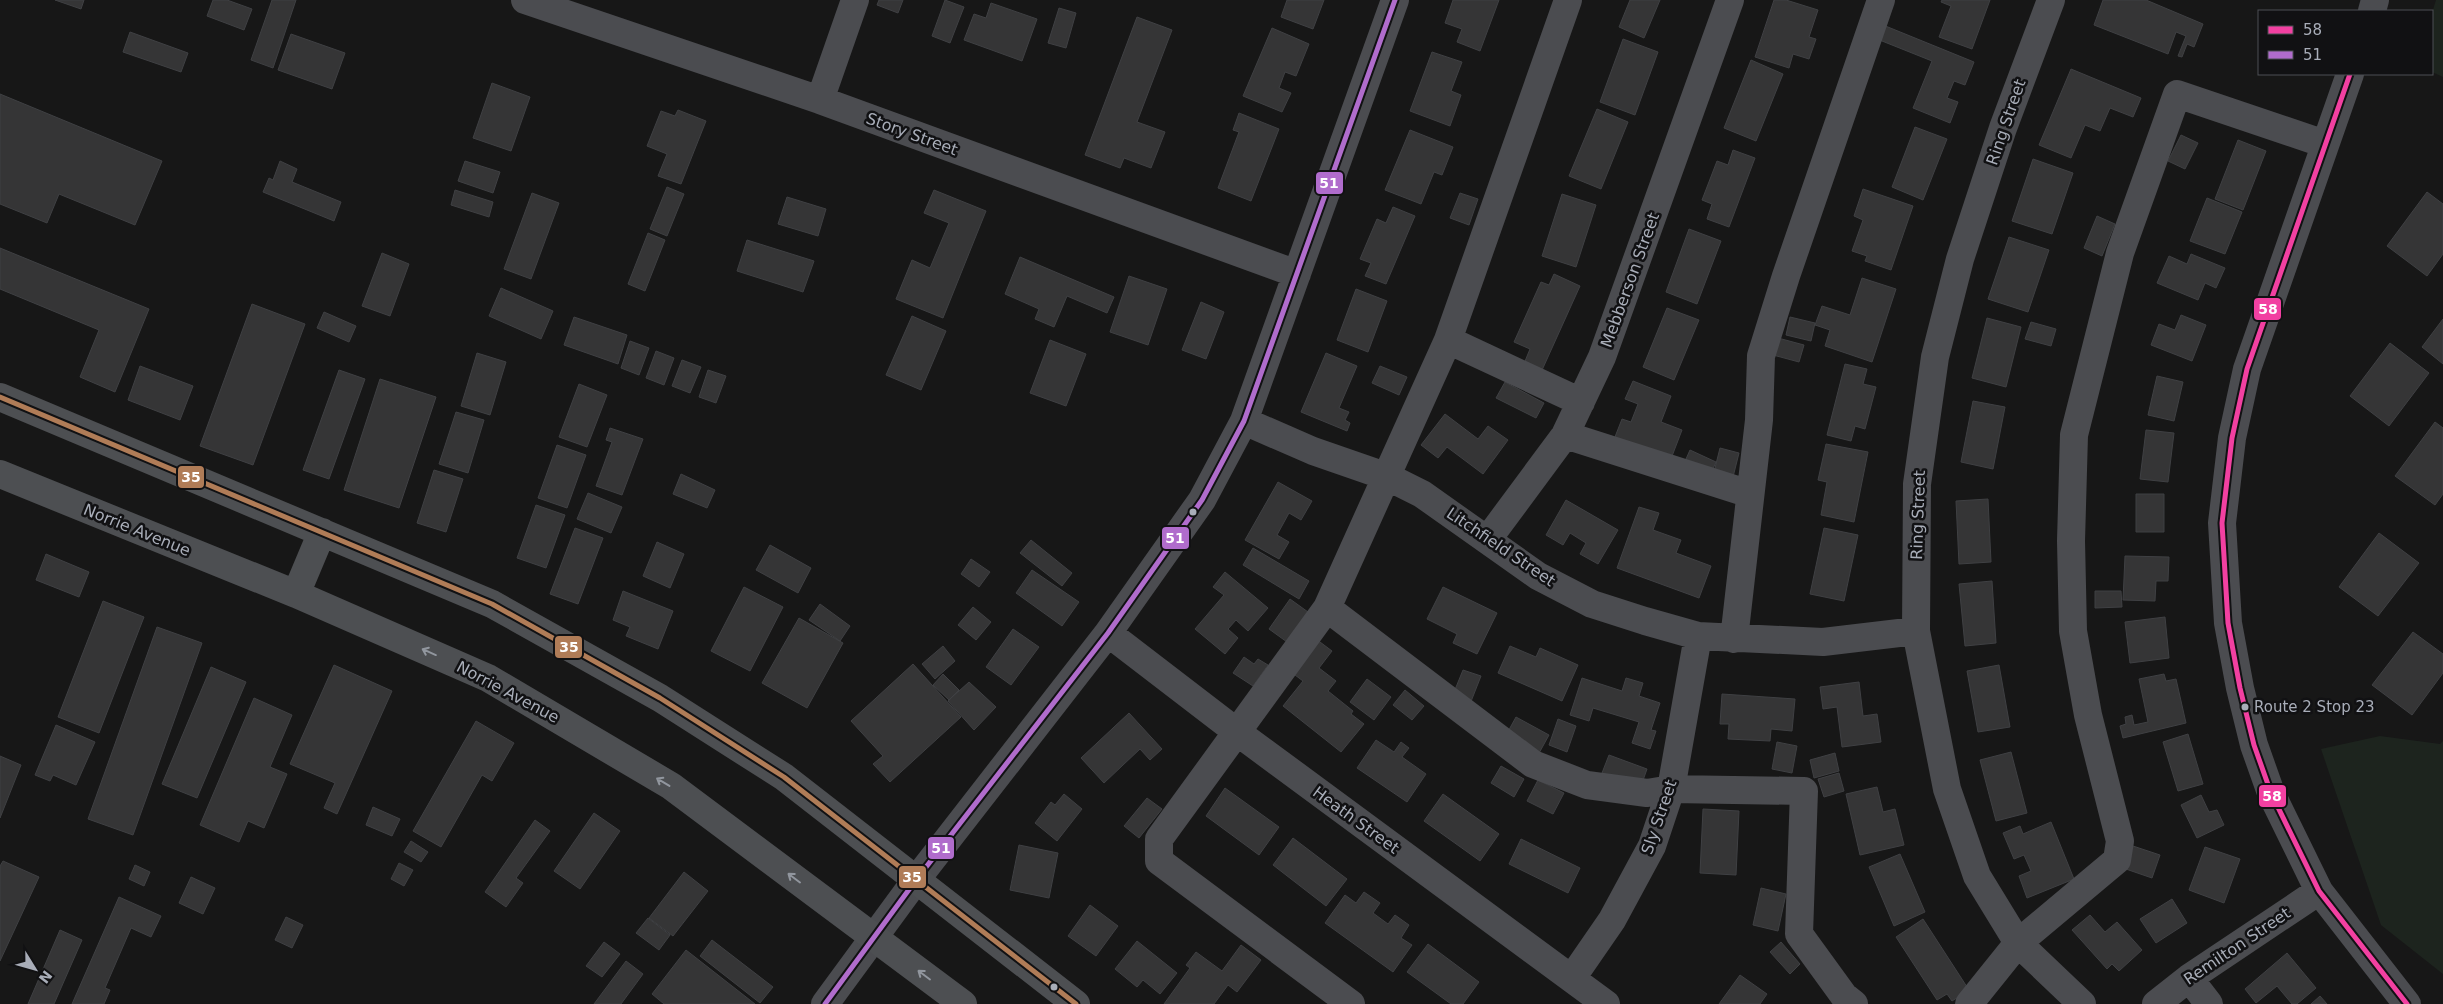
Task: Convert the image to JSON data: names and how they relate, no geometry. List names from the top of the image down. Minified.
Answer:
{"streets":{"main road":["Norrie Avenue"],"street":["Ring Street","Story Street","Mebberson Street","Litchfield Street","Sly Street","Heath Street","Remilton Street"]},"crossings":[["Ring Street","Litchfield Street"],["Mebberson Street","Litchfield Street"],["Litchfield Street","Sly Street"],["Sly Street","Heath Street"]],"places":["Route 2 Stop 23"],"lines":["transit line 51","transit line 58","transit line 35"],"legend":["58","51"],"north":"bottom right"}
